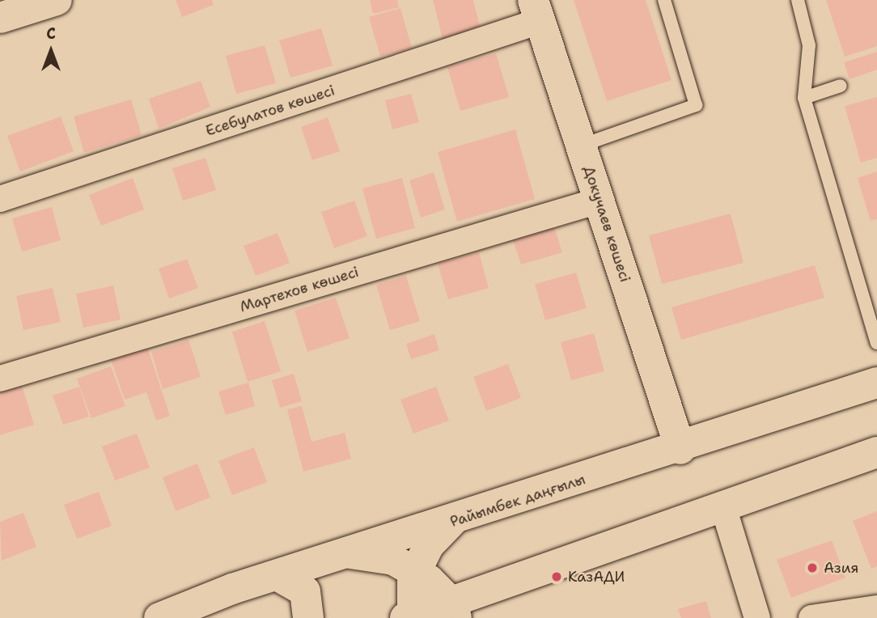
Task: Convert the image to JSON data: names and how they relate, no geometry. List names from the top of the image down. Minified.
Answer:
{"streets":{"main road":["Докучаев көшесі","Райымбек даңғылы"],"street":["Есебулатов көшесі","Мартехов көшесі"]},"crossings":[["Есебулатов көшесі","Докучаев көшесі"],["Докучаев көшесі","Мартехов көшесі"],["Докучаев көшесі","Райымбек даңғылы"]],"places":["Азия","КазАДИ"],"north":"top"}
